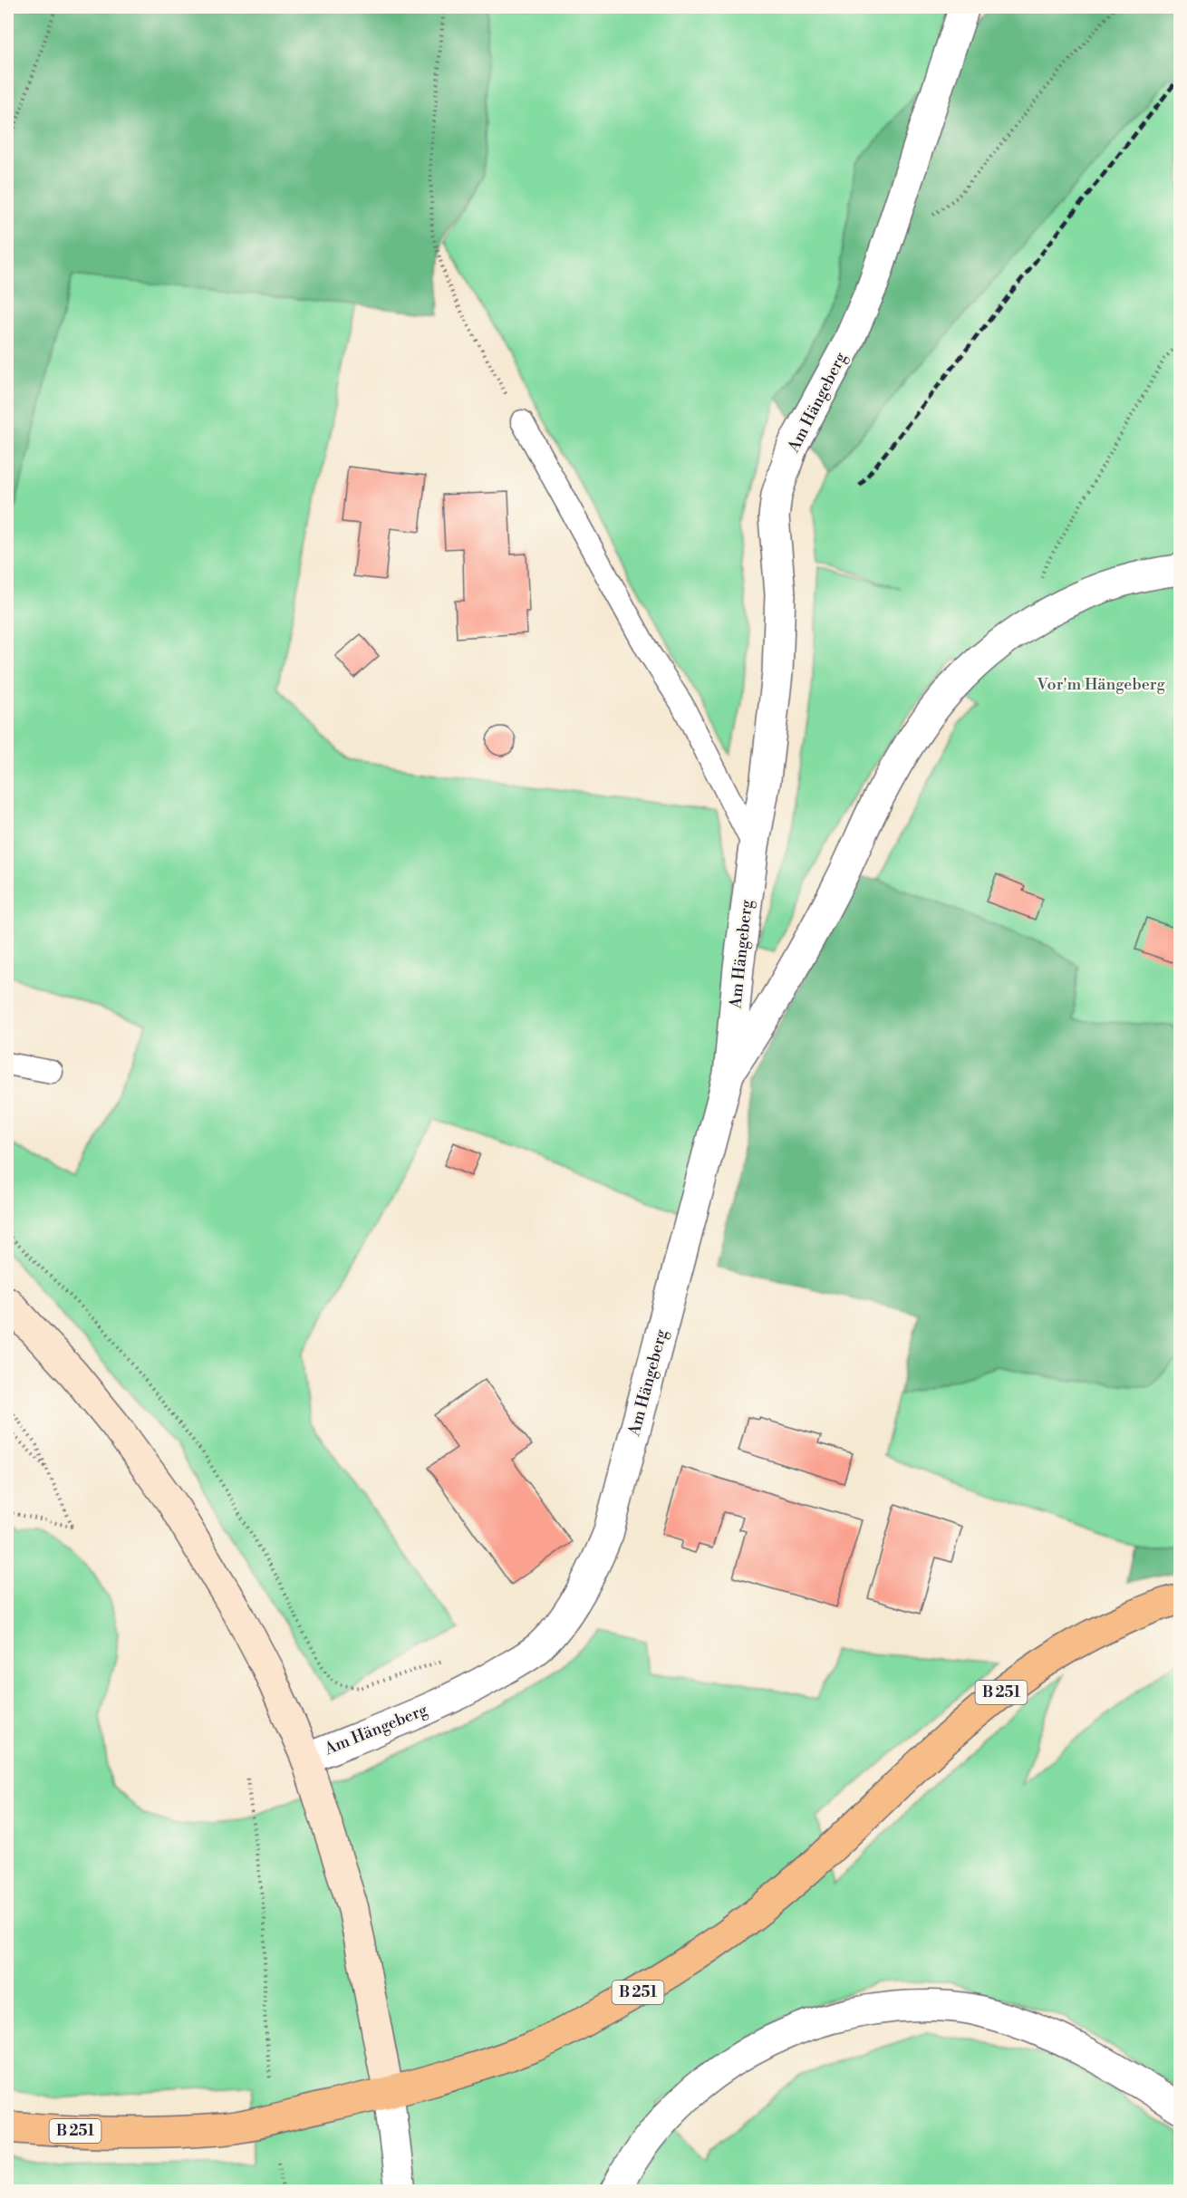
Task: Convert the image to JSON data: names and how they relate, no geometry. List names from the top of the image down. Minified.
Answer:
{"streets":{"main road":["B 251"],"street":["Am Hängeberg"]},"parks":["Vor'm Hängeberg"]}
